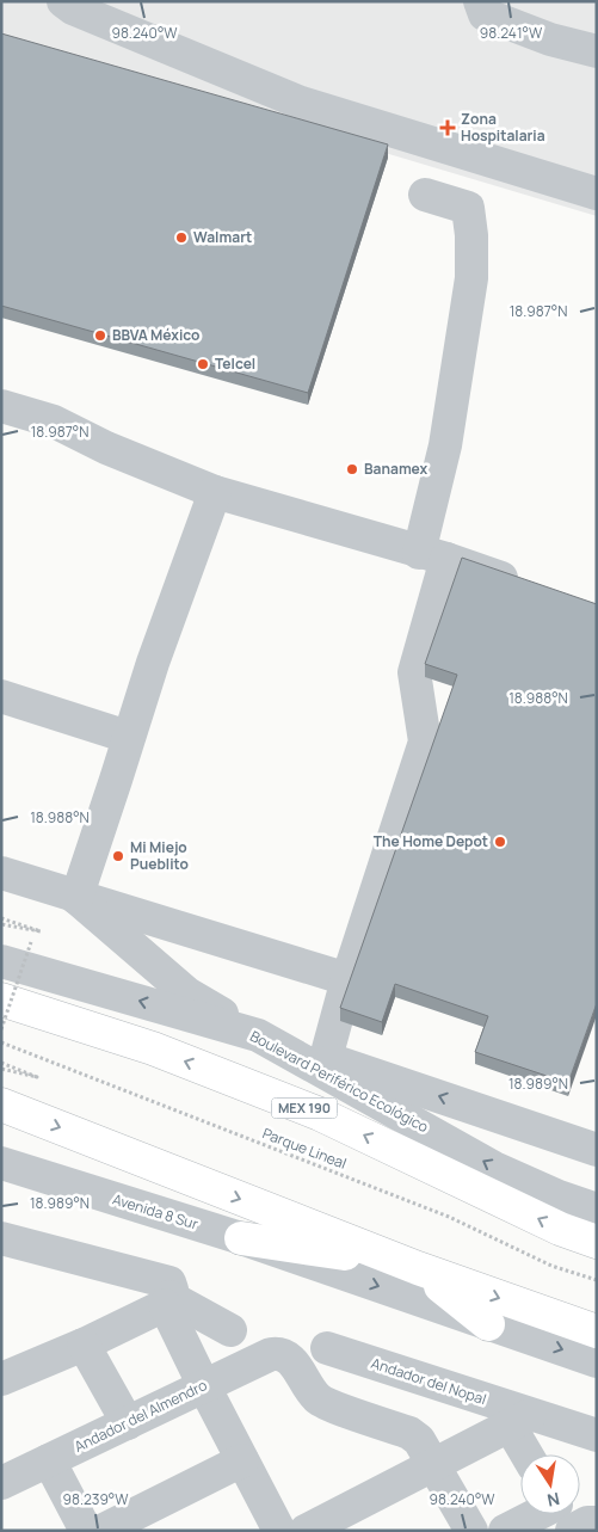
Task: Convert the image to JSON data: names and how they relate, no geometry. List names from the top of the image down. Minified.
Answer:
{"streets":{"highway":["MEX 190"],"street":["Boulevard Periférico Ecológico","Avenida 8 Sur","Andador del Nopal","Andador del Almendro"],"path":["Parque Lineal"]},"places":{"health":["Zona Hospitalaria"],"other":["Walmart","BBVA México","Telcel","Banamex","The Home Depot","Mi Miejo Pueblito"]},"north":"bottom","coordinates":["98.240°W","98.241°W","18.987°N","18.988°N","18.989°N","98.239°W"]}
